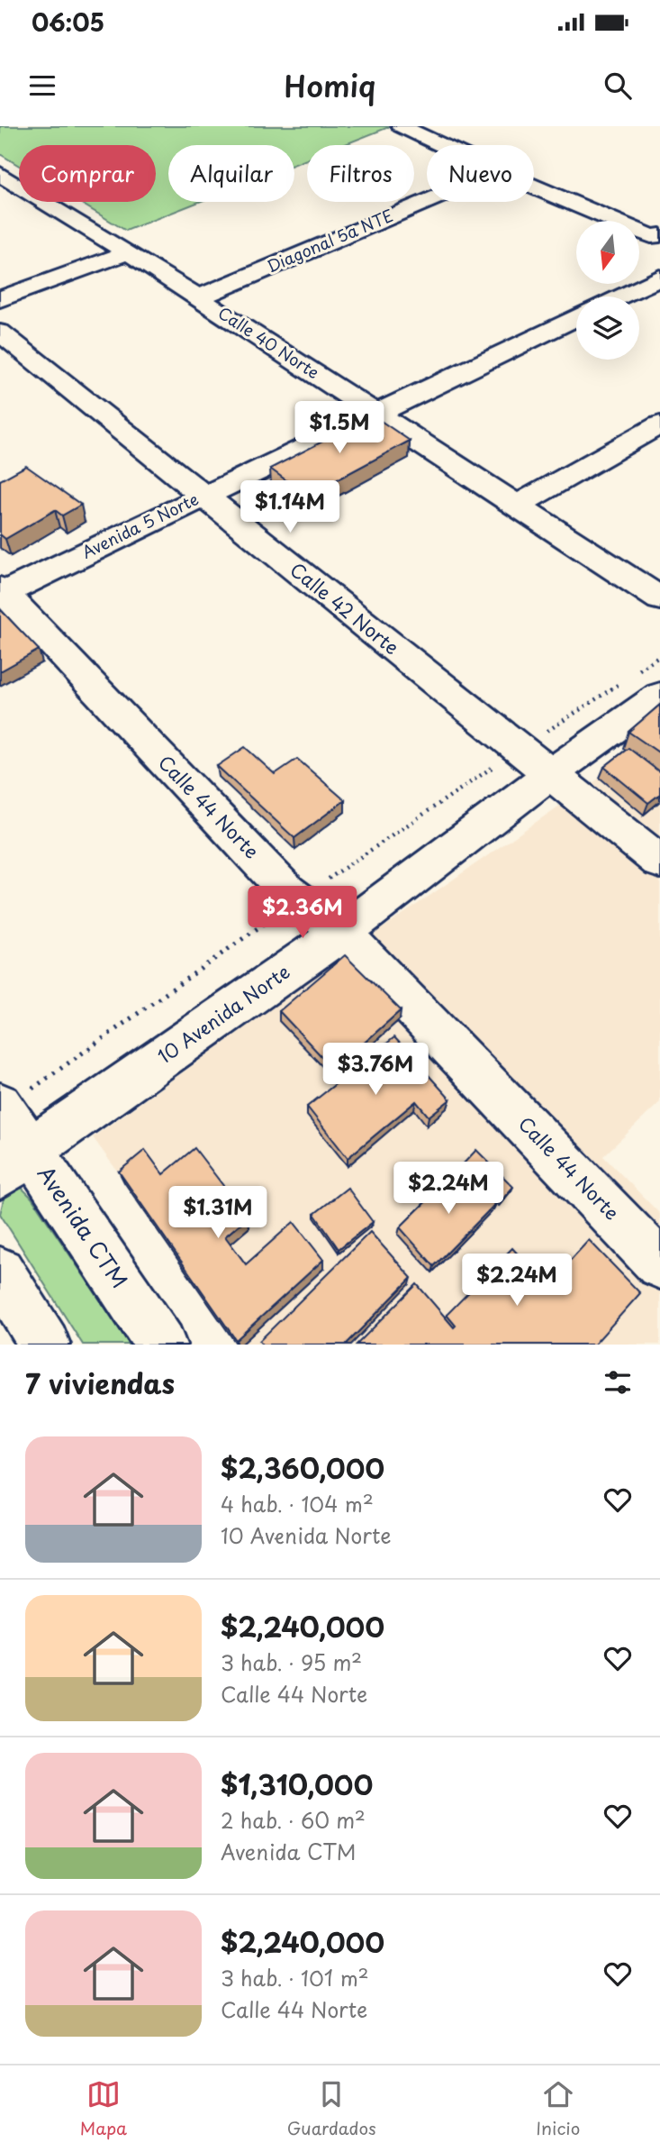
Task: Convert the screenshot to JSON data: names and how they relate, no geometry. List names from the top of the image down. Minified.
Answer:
{"streets":{"street":["Diagonal 5a NTE","Calle 40 Norte","Avenida 5 Norte","Calle 42 Norte","Calle 44 Norte","10 Avenida Norte","Avenida CTM"]},"crossings":[["Diagonal 5a NTE","Calle 40 Norte"],["Calle 40 Norte","Avenida 5 Norte"],["Avenida 5 Norte","Calle 42 Norte"],["Avenida 5 Norte","Calle 44 Norte"],["Calle 42 Norte","10 Avenida Norte"],["Calle 44 Norte","10 Avenida Norte"],["10 Avenida Norte","Avenida CTM"]],"north":"bottom","page":{"status":"06:05","header":"Homiq","chip":["Comprar","Alquilar","Filtros","Nuevo"],"price":["$1.5M","$1.14M","$2.36M","$3.76M","$2.24M","$1.31M","$2.24M"],"heading":"7 viviendas","list":[{"name":"$2,360,000","note":"4 hab. · 104 m² · 10 Avenida Norte"},{"name":"$2,240,000","note":"3 hab. · 95 m² · Calle 44 Norte"},{"name":"$1,310,000","note":"2 hab. · 60 m² · Avenida CTM"},{"name":"$2,240,000","note":"3 hab. · 101 m² · Calle 44 Norte"}],"tabs":["Mapa","Guardados","Inicio"]}}
